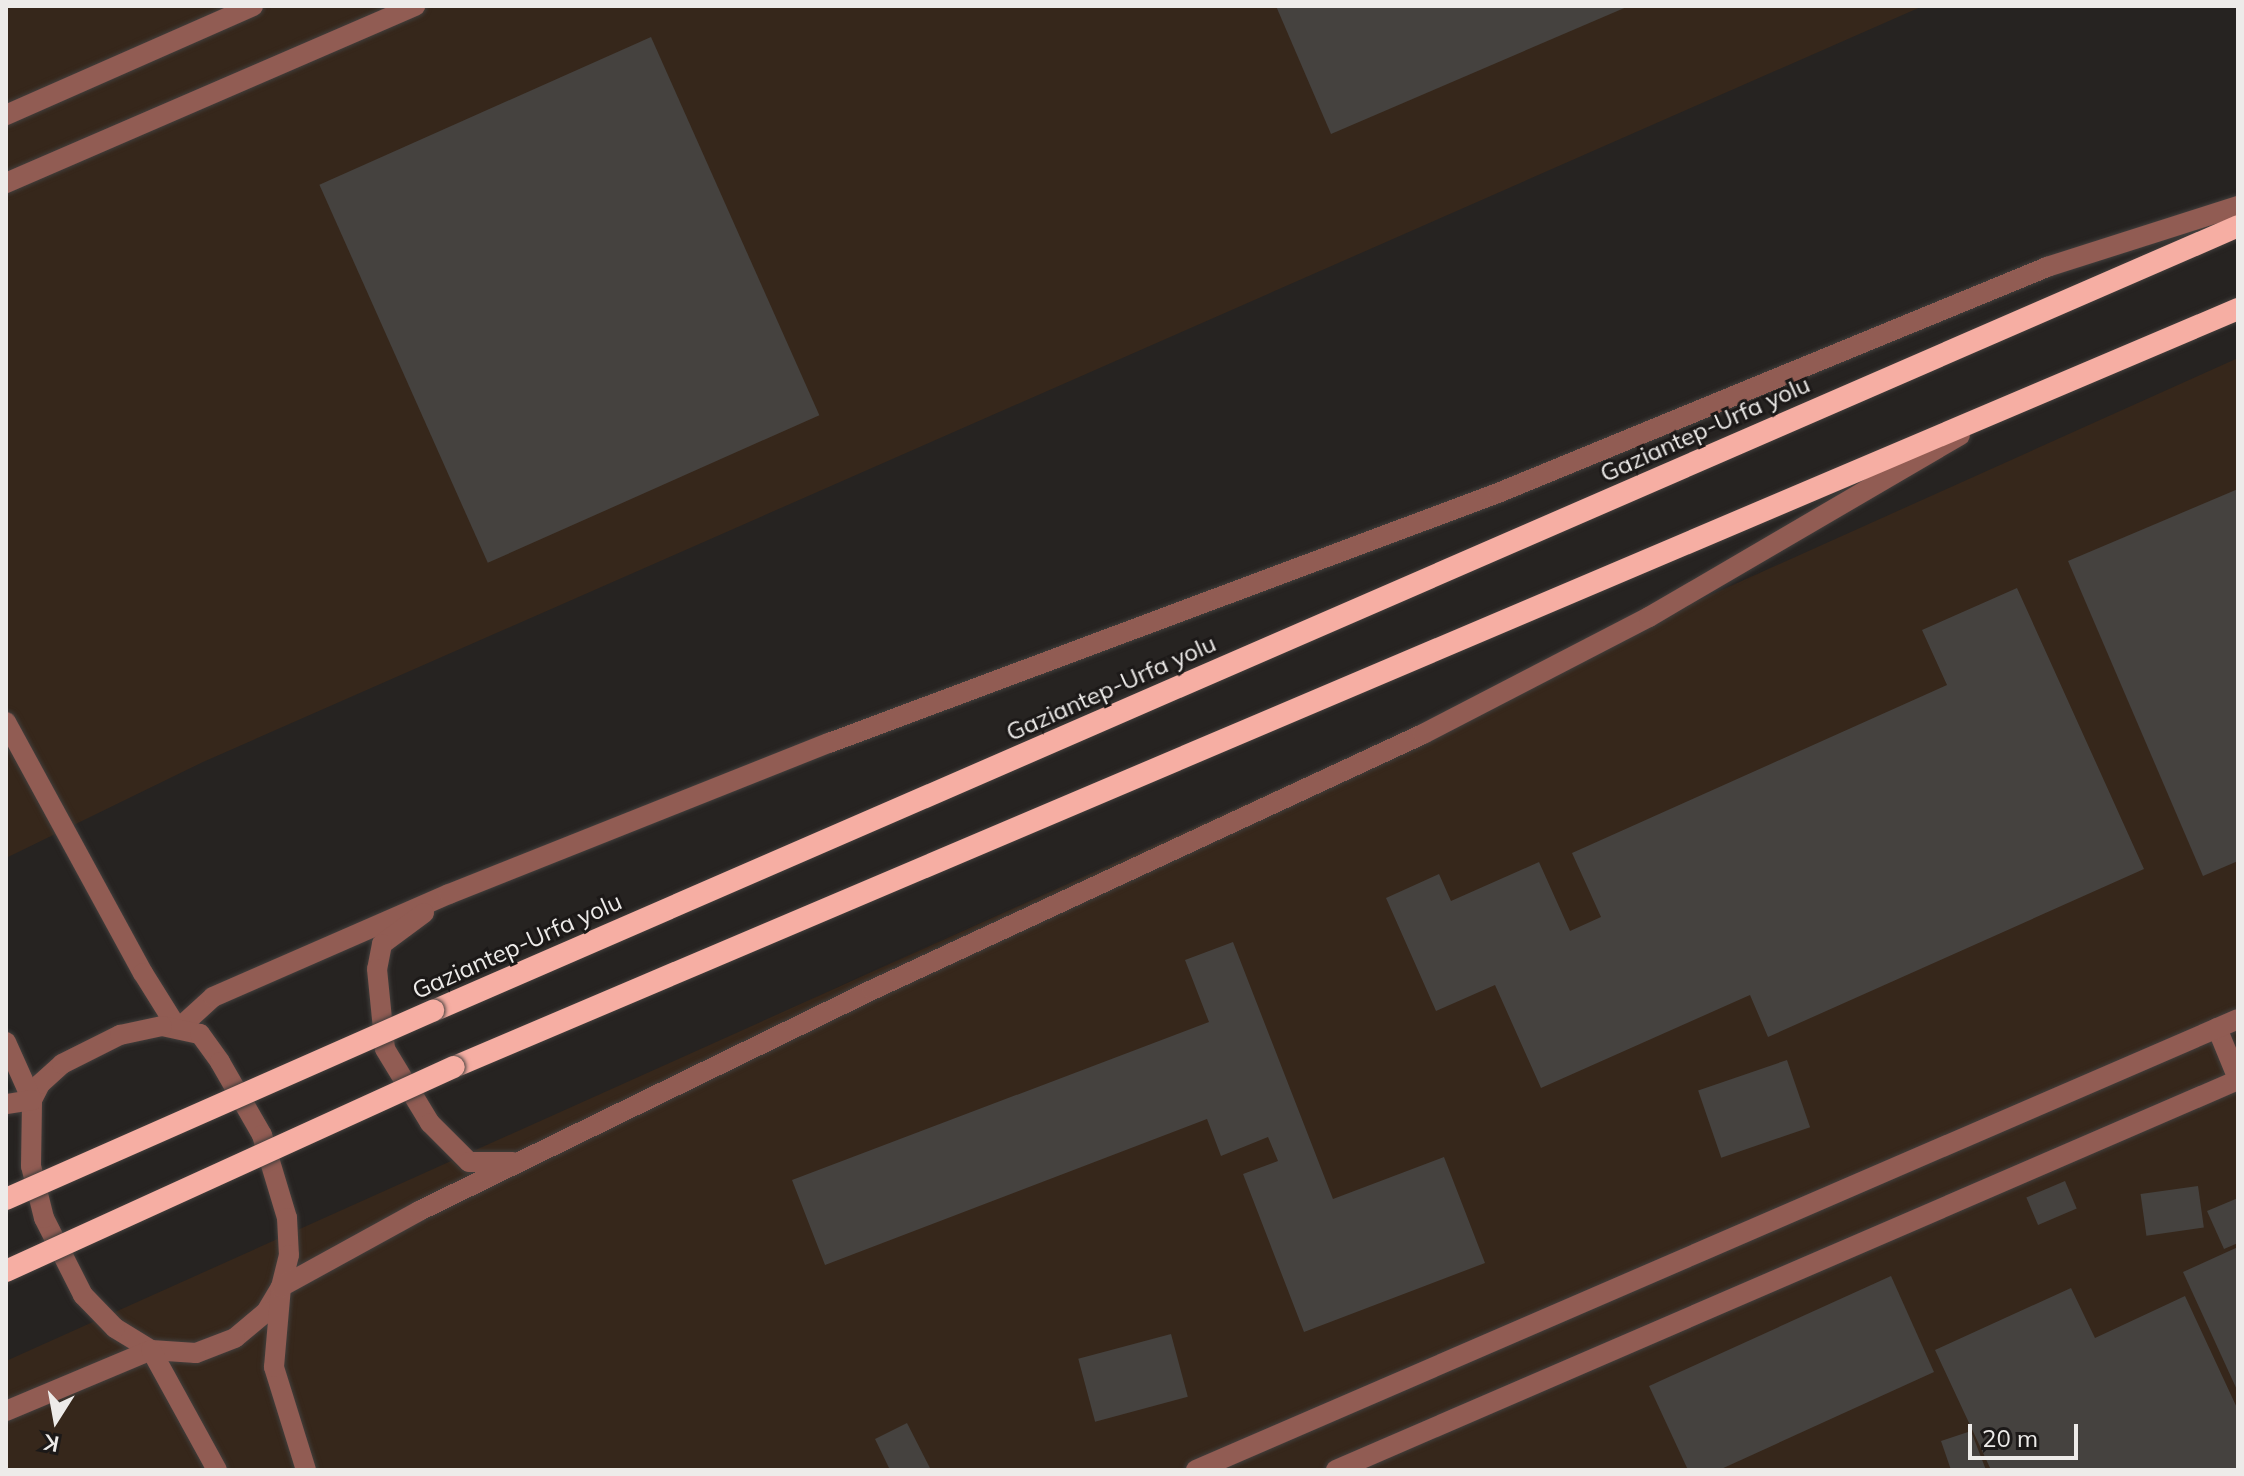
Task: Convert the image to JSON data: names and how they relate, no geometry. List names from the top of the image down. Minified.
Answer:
{"streets":{"highway":["Gaziantep-Urfa yolu"]},"scale_bar":"20 m","north":"bottom"}
